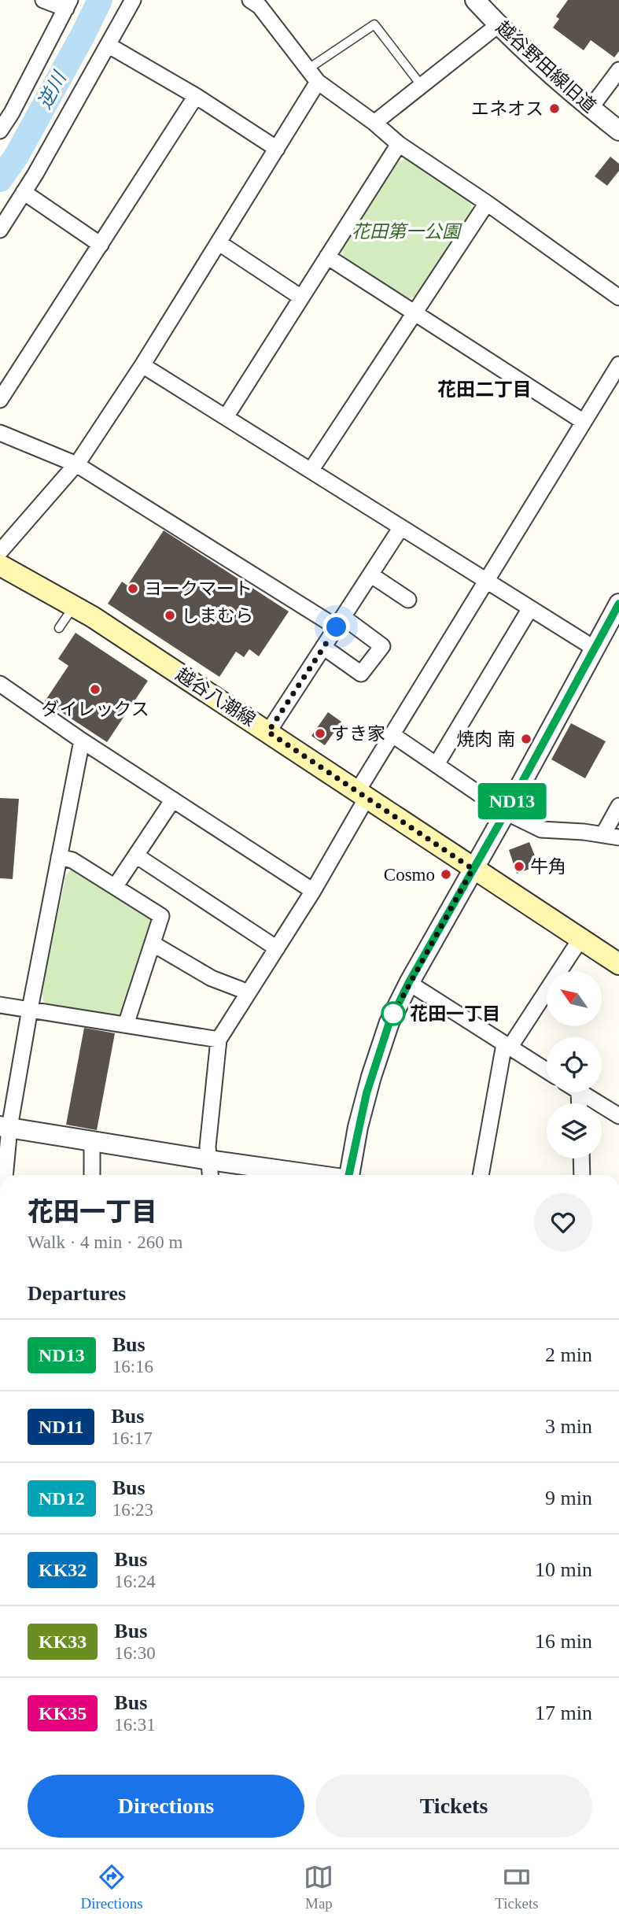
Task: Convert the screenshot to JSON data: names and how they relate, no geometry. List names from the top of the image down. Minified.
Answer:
{"streets":{"main road":["越谷八潮線"],"street":["越谷野田線旧道"]},"districts":["花田二丁目"],"water":["逆川"],"parks":["花田第一公園"],"places":["エネオス","ヨークマート","しまむら","ダイレックス","すき家","焼肉 南","牛角","Cosmo","花田一丁目"],"lines":["bus line ND13"],"north":"top left","page":{"on_map":"ND13","heading":[["花田一丁目","Walk · 4 min · 260 m"],"Departures"],"list":[{"mark":"ND13","name":"Bus","note":"16:16","value":"2 min"},{"mark":"ND11","name":"Bus","note":"16:17","value":"3 min"},{"mark":"ND12","name":"Bus","note":"16:23","value":"9 min"},{"mark":"KK32","name":"Bus","note":"16:24","value":"10 min"},{"mark":"KK33","name":"Bus","note":"16:30","value":"16 min"},{"mark":"KK35","name":"Bus","note":"16:31","value":"17 min"}],"buttons":["Directions","Tickets"],"tabs":["Directions","Map","Tickets"]}}
